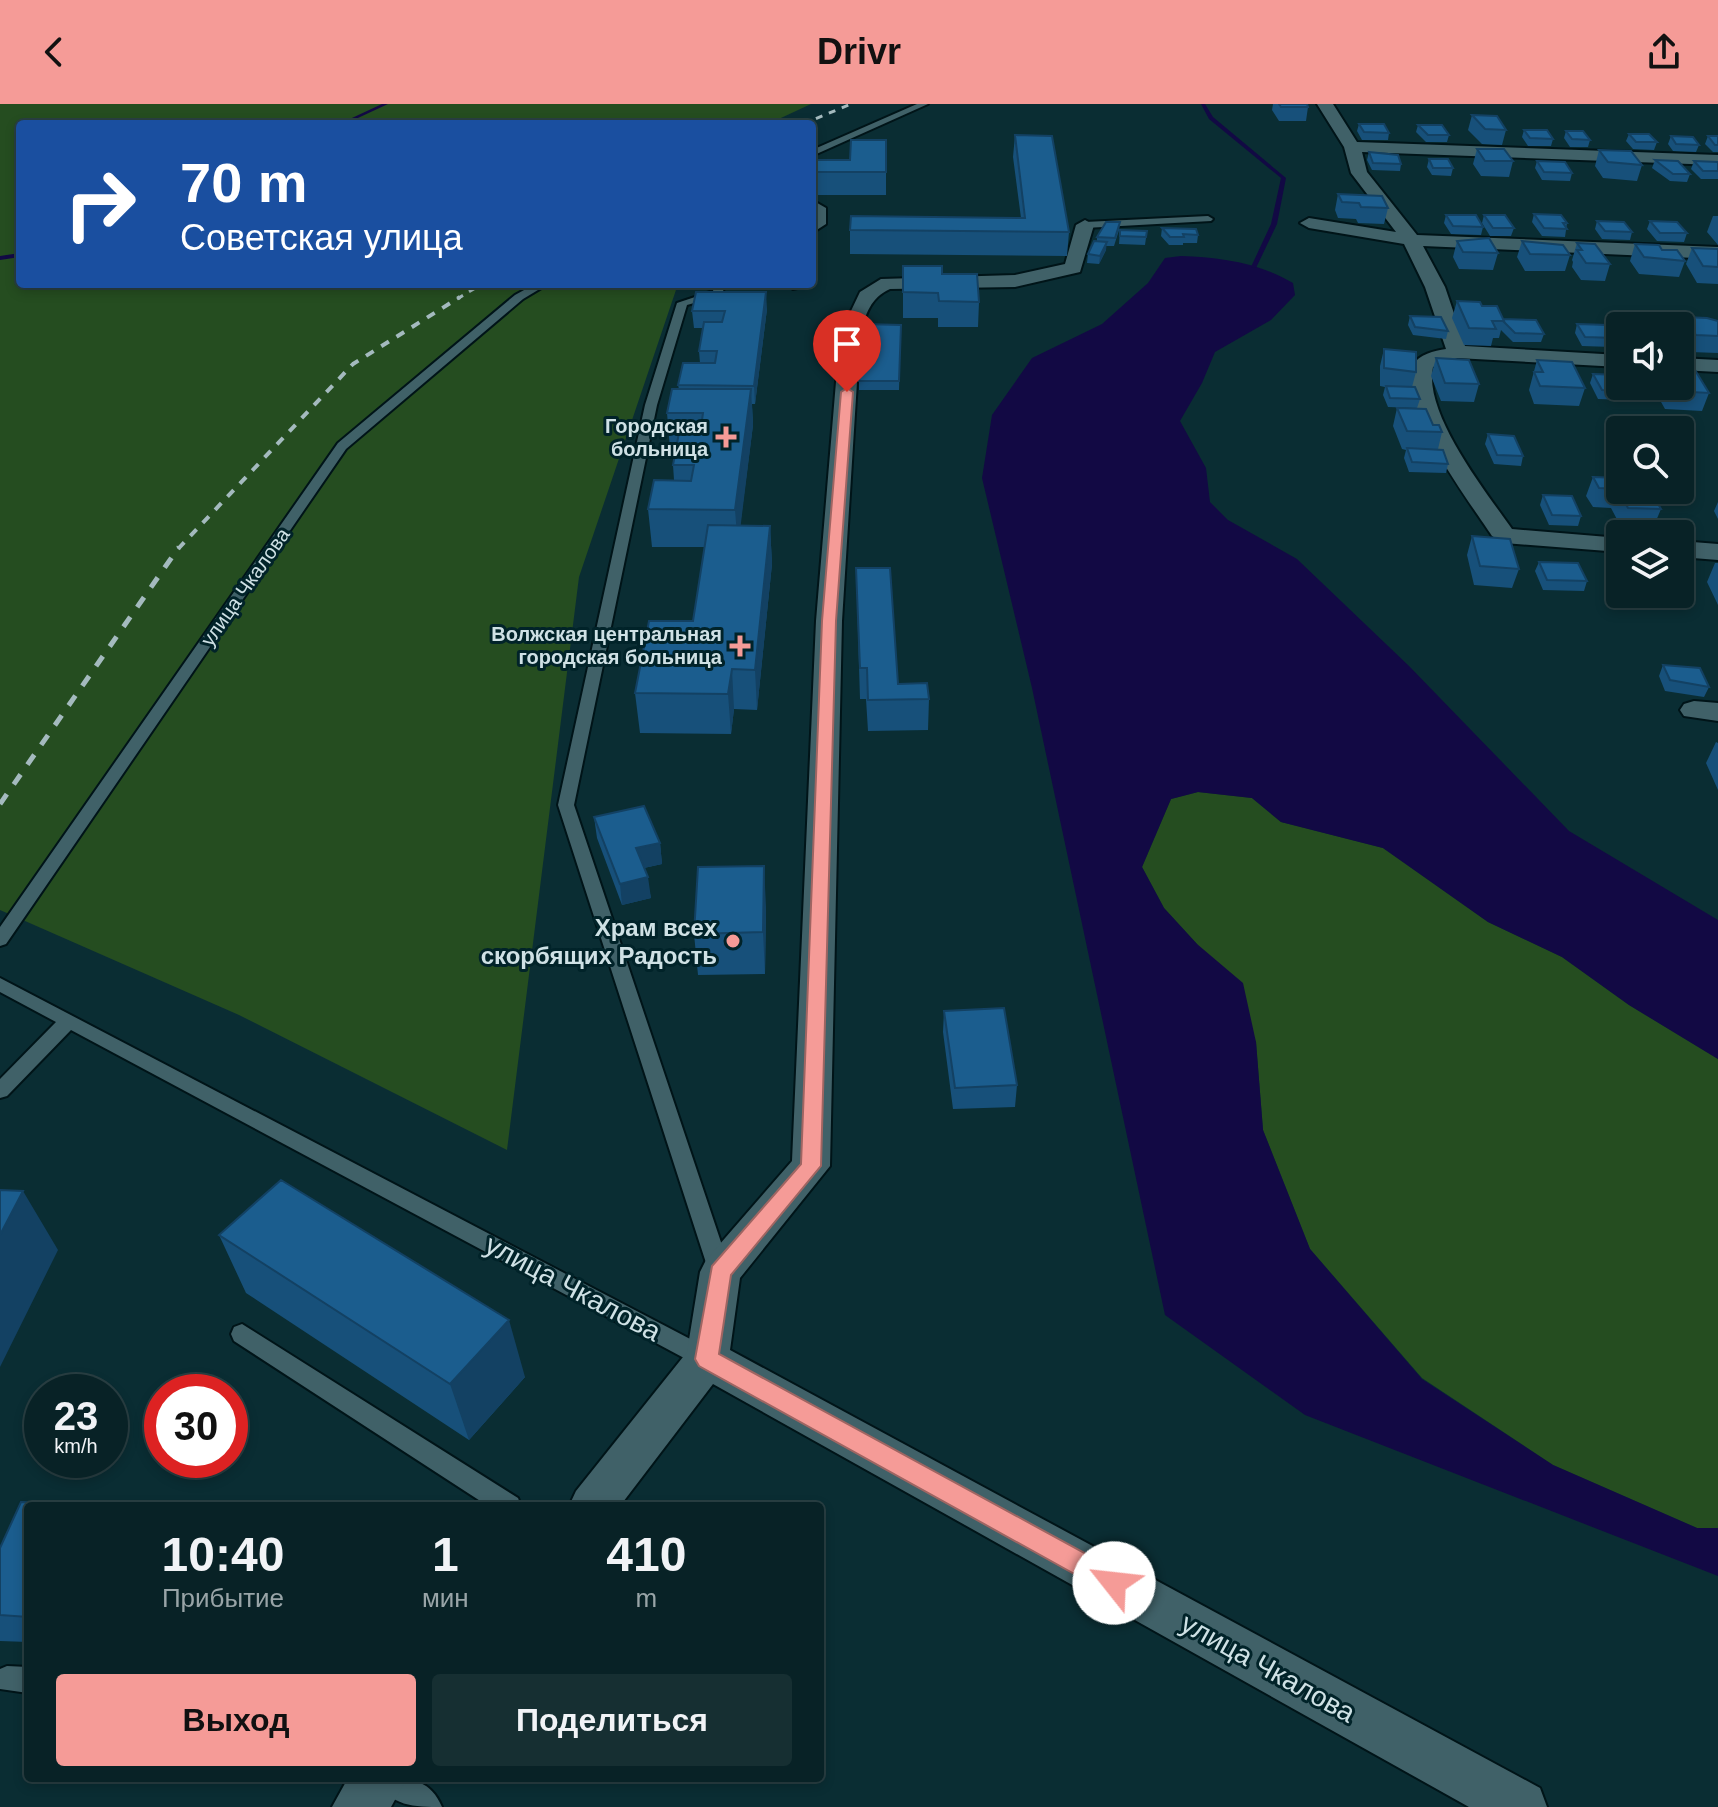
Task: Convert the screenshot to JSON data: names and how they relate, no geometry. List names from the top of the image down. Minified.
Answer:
{"streets":{"street":["улица Чкалова"]},"places":{"health":["Городская больница","Волжская центральная городская больница"],"other":["Храм всех скорбящих Радость"]},"page":{"header":"Drivr","turn":["70 m","Советская улица"],"speed":"23 km/h","limit":"30","eta":["10:40","Прибытие","1","мин","410","m"],"buttons":["Выход","Поделиться"]}}
